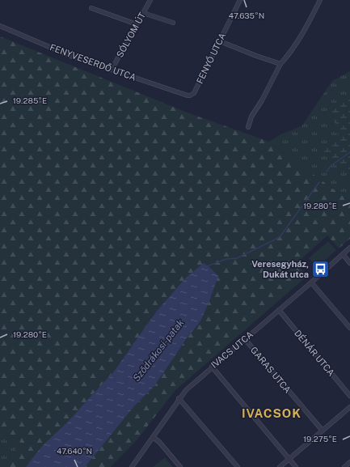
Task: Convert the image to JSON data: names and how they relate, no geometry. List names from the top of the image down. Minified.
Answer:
{"streets":{"street":["SÓLYOM ÚT","FENYŐ UTCA","FENYVESERDŐ UTCA","IVACS UTCA","DÉNÁR UTCA","GARAS UTCA"]},"crossings":[["SÓLYOM ÚT","FENYVESERDŐ UTCA"],["FENYŐ UTCA","FENYVESERDŐ UTCA"],["IVACS UTCA","DÉNÁR UTCA"],["IVACS UTCA","GARAS UTCA"]],"districts":["IVACSOK"],"water":["Sződrákosi-patak"],"places":{"bus stop":["Veresegyház, Dukát utca"]},"coordinates":["47.635°N","19.285°E","19.280°E","19.275°E","47.640°N"]}
